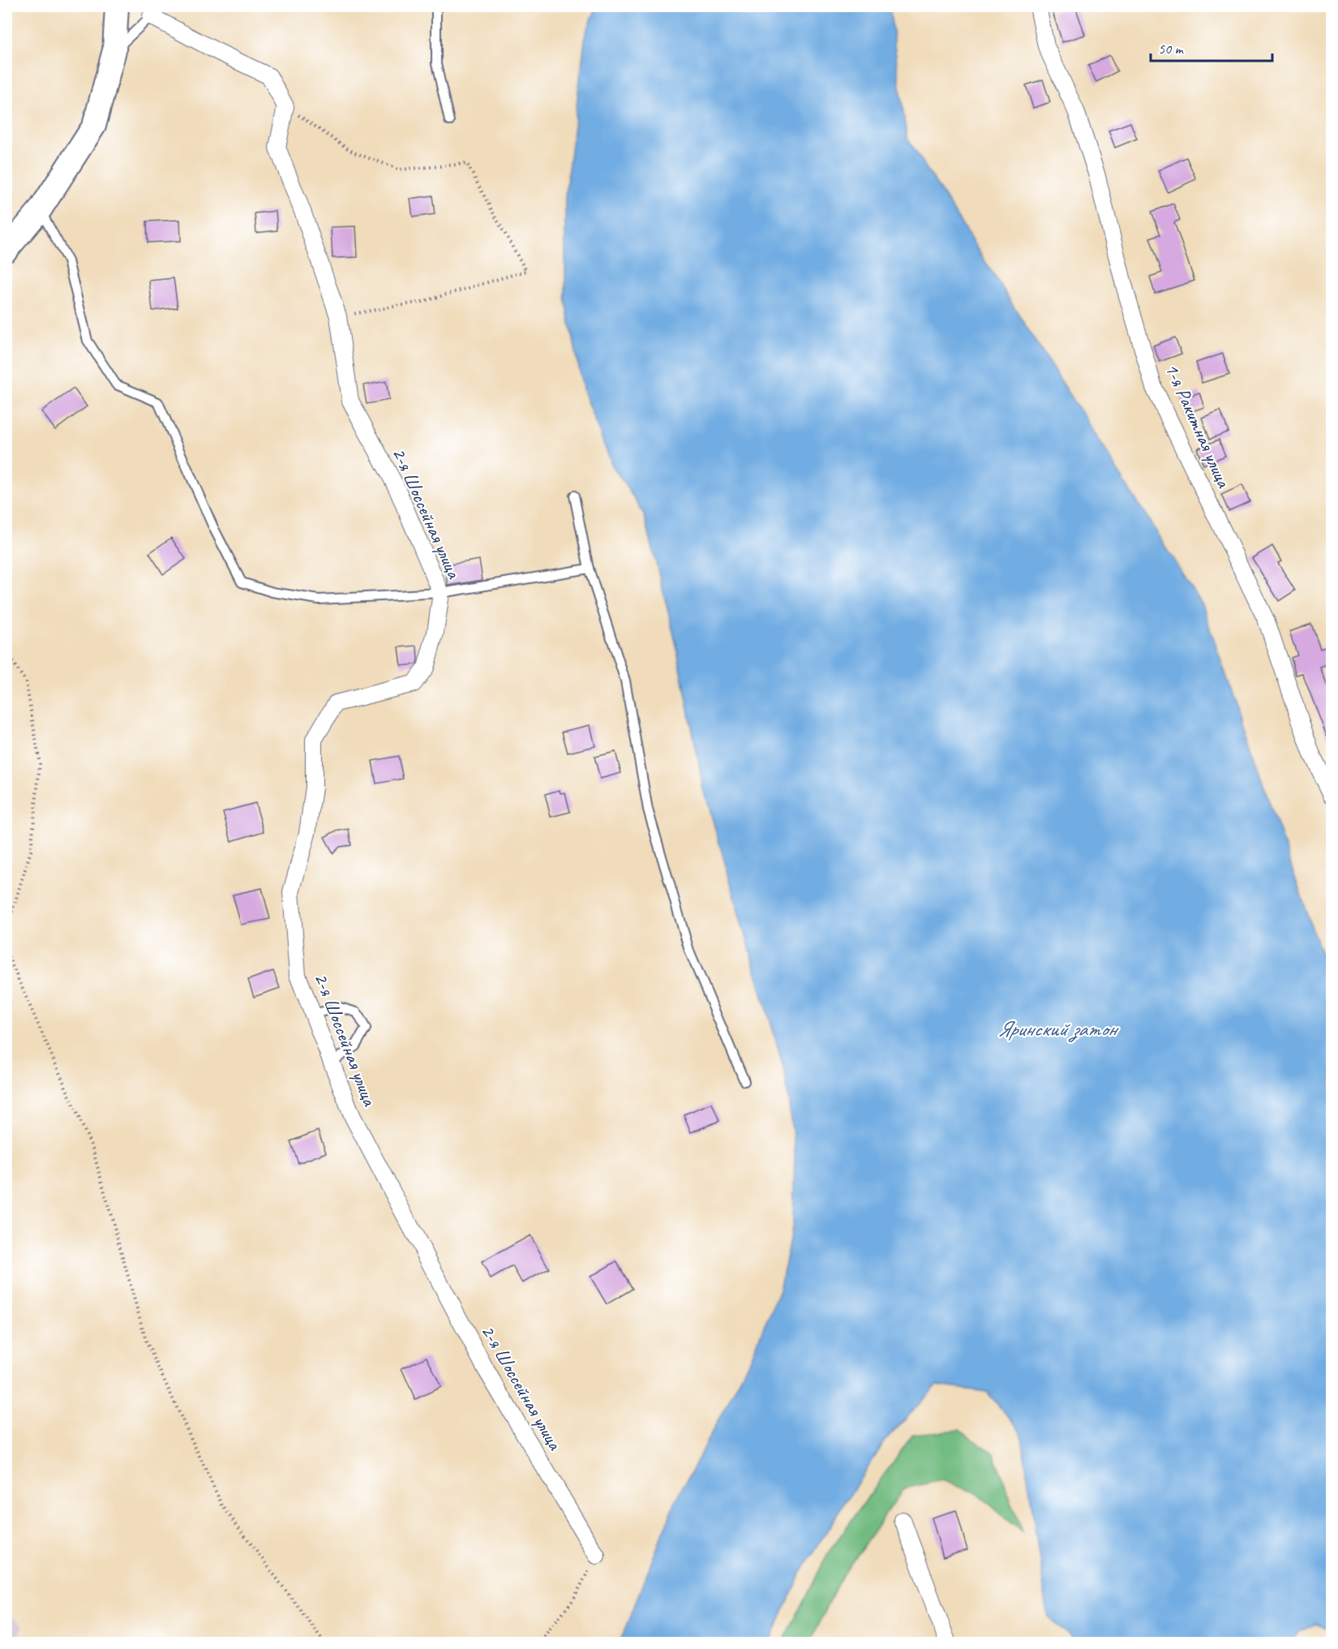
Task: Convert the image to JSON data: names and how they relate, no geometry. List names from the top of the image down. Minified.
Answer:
{"streets":{"street":["1-я Ракитная улица","2-я Шоссейная улица"]},"water":["Яринский затон"],"scale_bar":"50 m"}
